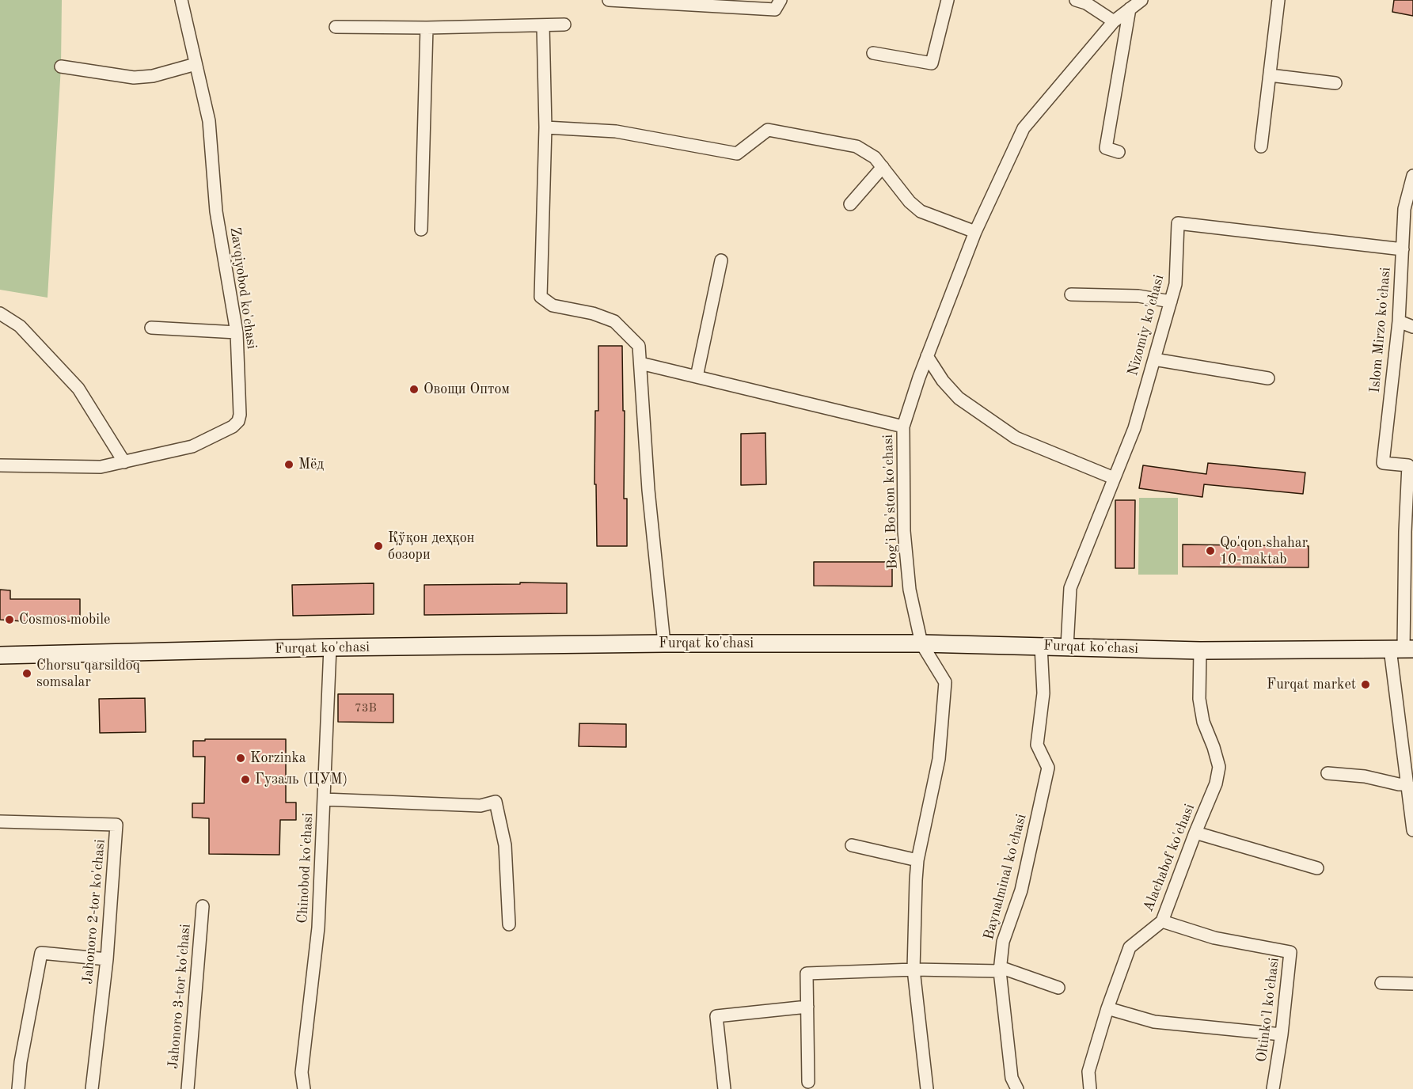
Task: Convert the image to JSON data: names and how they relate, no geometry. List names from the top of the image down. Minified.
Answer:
{"streets":{"main road":["Furqat ko'chasi"],"street":["Zavqiyobod ko'chasi","Nizomiy ko'chasi","Islom Mirzo ko'chasi","Bog'i Bo'ston ko'chasi","Alachabof ko'chasi","Chinobod ko'chasi","Baynalminal ko'chasi","Jahonoro 2-tor ko'chasi","Jahonoro 3-tor ko'chasi","Oltinko'l ko'chasi"]},"crossings":[["Nizomiy ko'chasi","Islom Mirzo ko'chasi"],["Nizomiy ko'chasi","Furqat ko'chasi"],["Islom Mirzo ko'chasi","Furqat ko'chasi"],["Bog'i Bo'ston ko'chasi","Furqat ko'chasi"],["Furqat ko'chasi","Alachabof ko'chasi"],["Furqat ko'chasi","Chinobod ko'chasi"],["Furqat ko'chasi","Baynalminal ko'chasi"],["Alachabof ko'chasi","Oltinko'l ko'chasi"]],"places":["Овощи Оптом","Мёд","Қўқон деҳқон бозори","Qo'qon shahar 10-maktab","Cosmos mobile","Chorsu qarsildoq somsalar","Furqat market","Korzinka","Гузаль (ЦУМ)"],"house_numbers":["73B"]}
